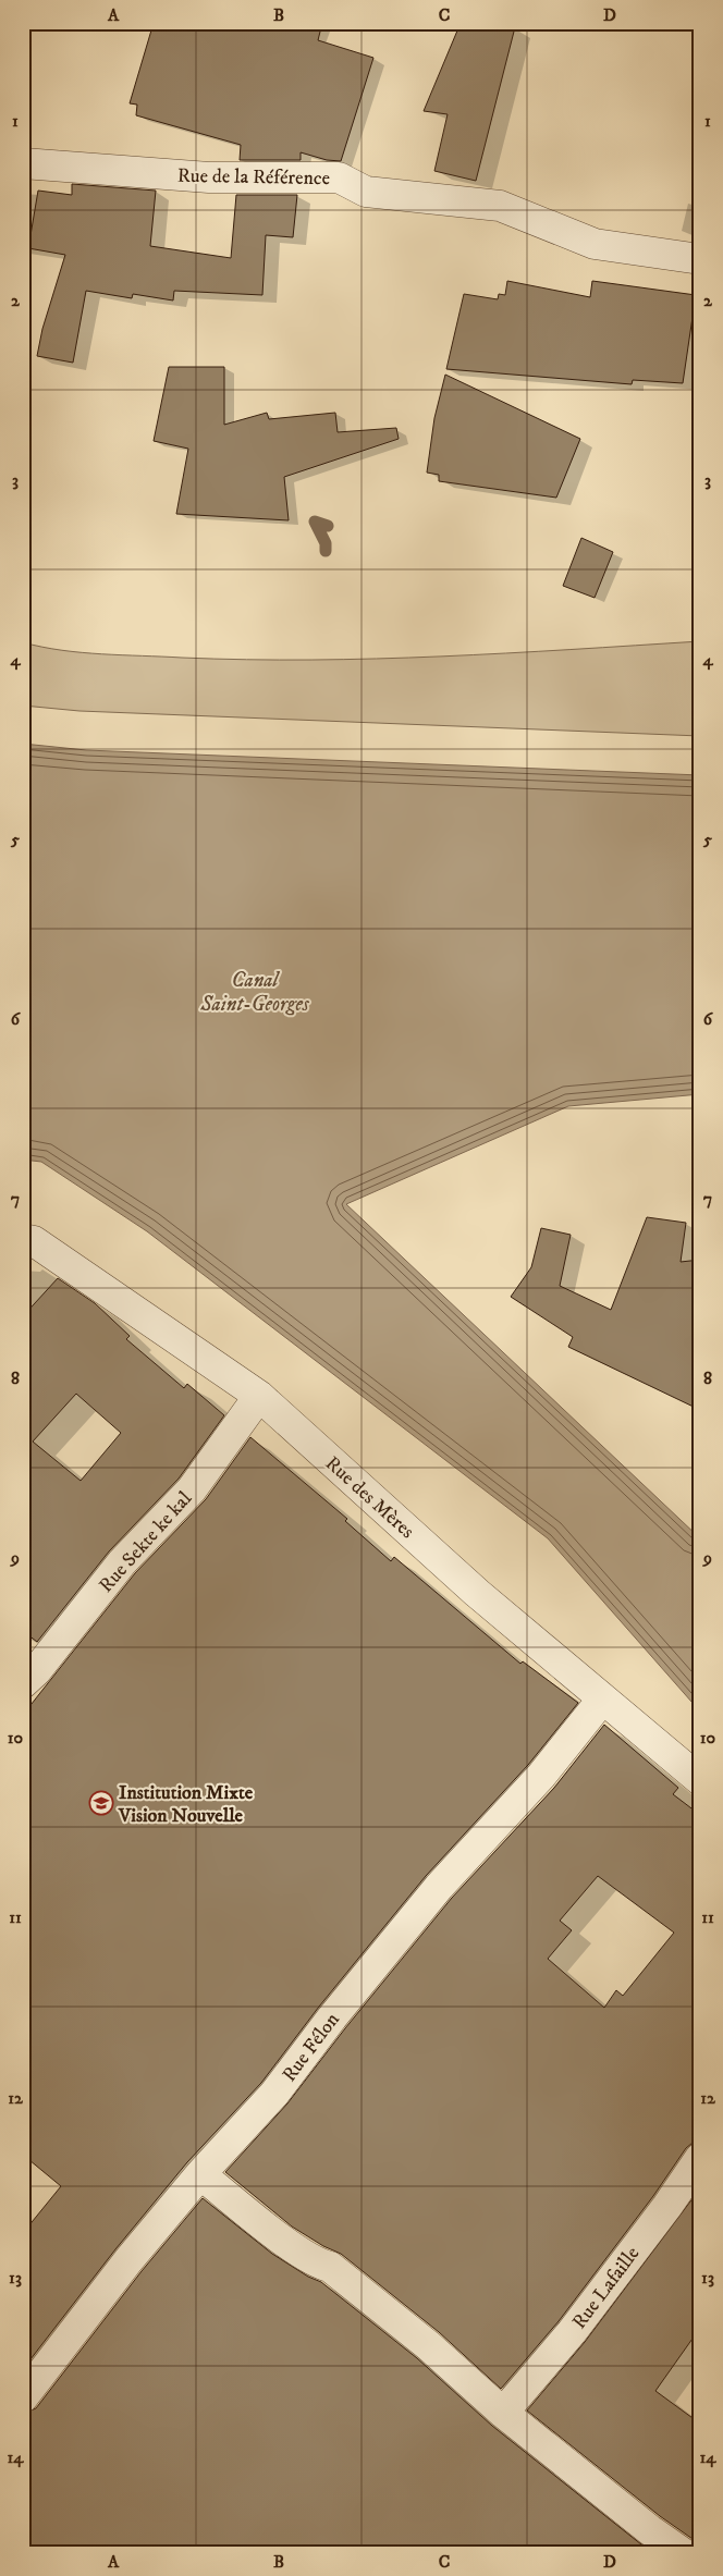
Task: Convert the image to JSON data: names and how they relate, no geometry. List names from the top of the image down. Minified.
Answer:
{"streets":{"street":["Rue de la Référence","Rue des Mères","Rue Sekte ke kal","Rue Félon","Rue Lafaille"]},"crossings":[["Rue des Mères","Rue Sekte ke kal"],["Rue des Mères","Rue Félon"]],"water":["Canal Saint-Georges"],"places":{"school or university":["Institution Mixte Vision Nouvelle"]},"grid":{"columns":["A","B","C","D"],"rows":["1","2","3","4","5","6","7","8","9","10","11","12","13","14"]}}
